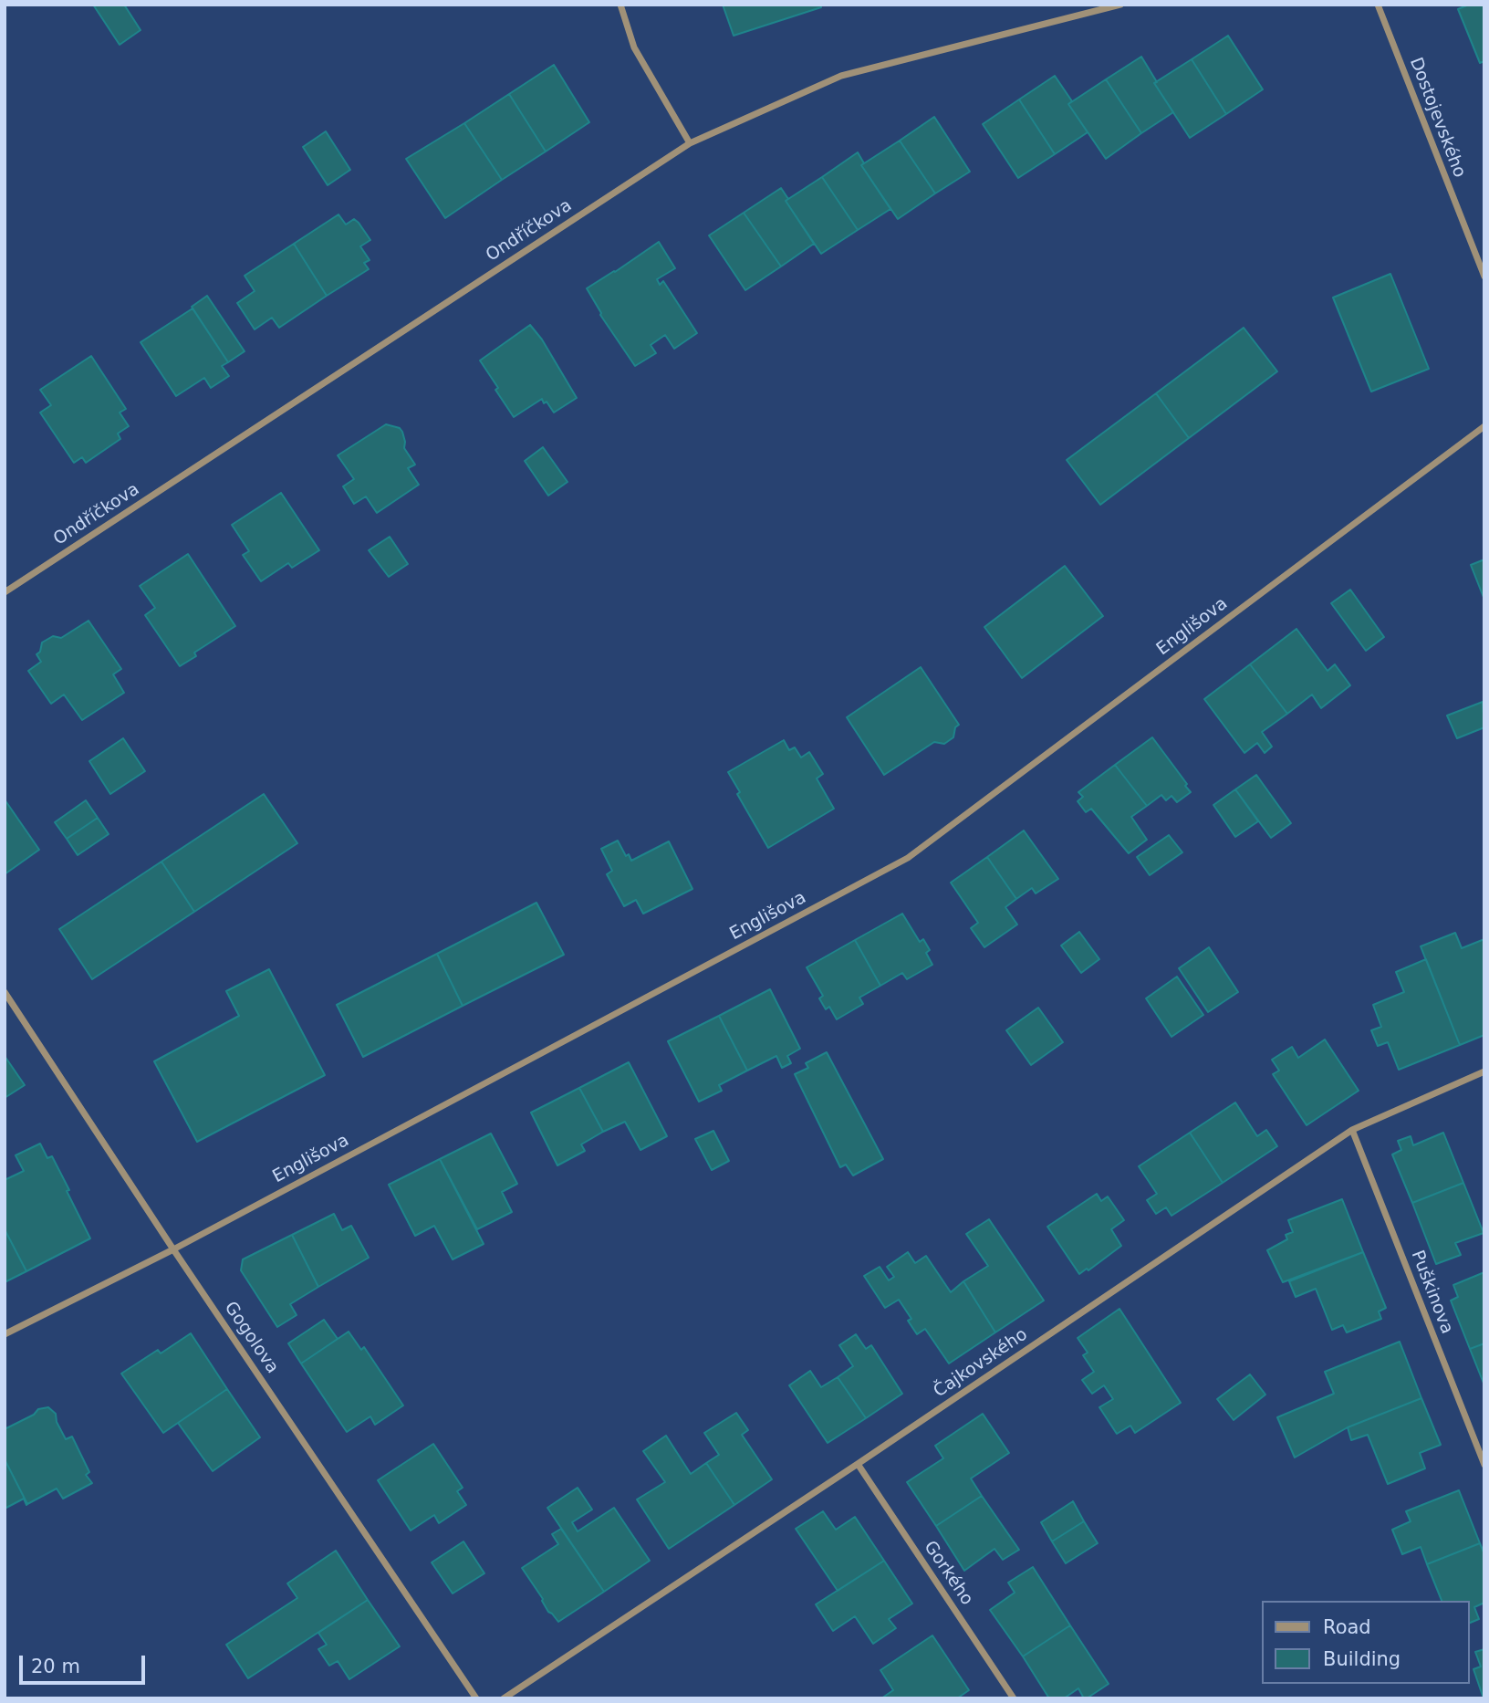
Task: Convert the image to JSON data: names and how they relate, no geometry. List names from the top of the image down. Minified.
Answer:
{"streets":{"street":["Dostojevského","Ondříčkova","Englišova","Puškinova","Gogolova","Čajkovského","Gorkého"]},"crossings":[["Englišova","Gogolova"],["Puškinova","Čajkovského"],["Čajkovského","Gorkého"]],"legend":["Road","Building"],"scale_bar":"20 m"}
